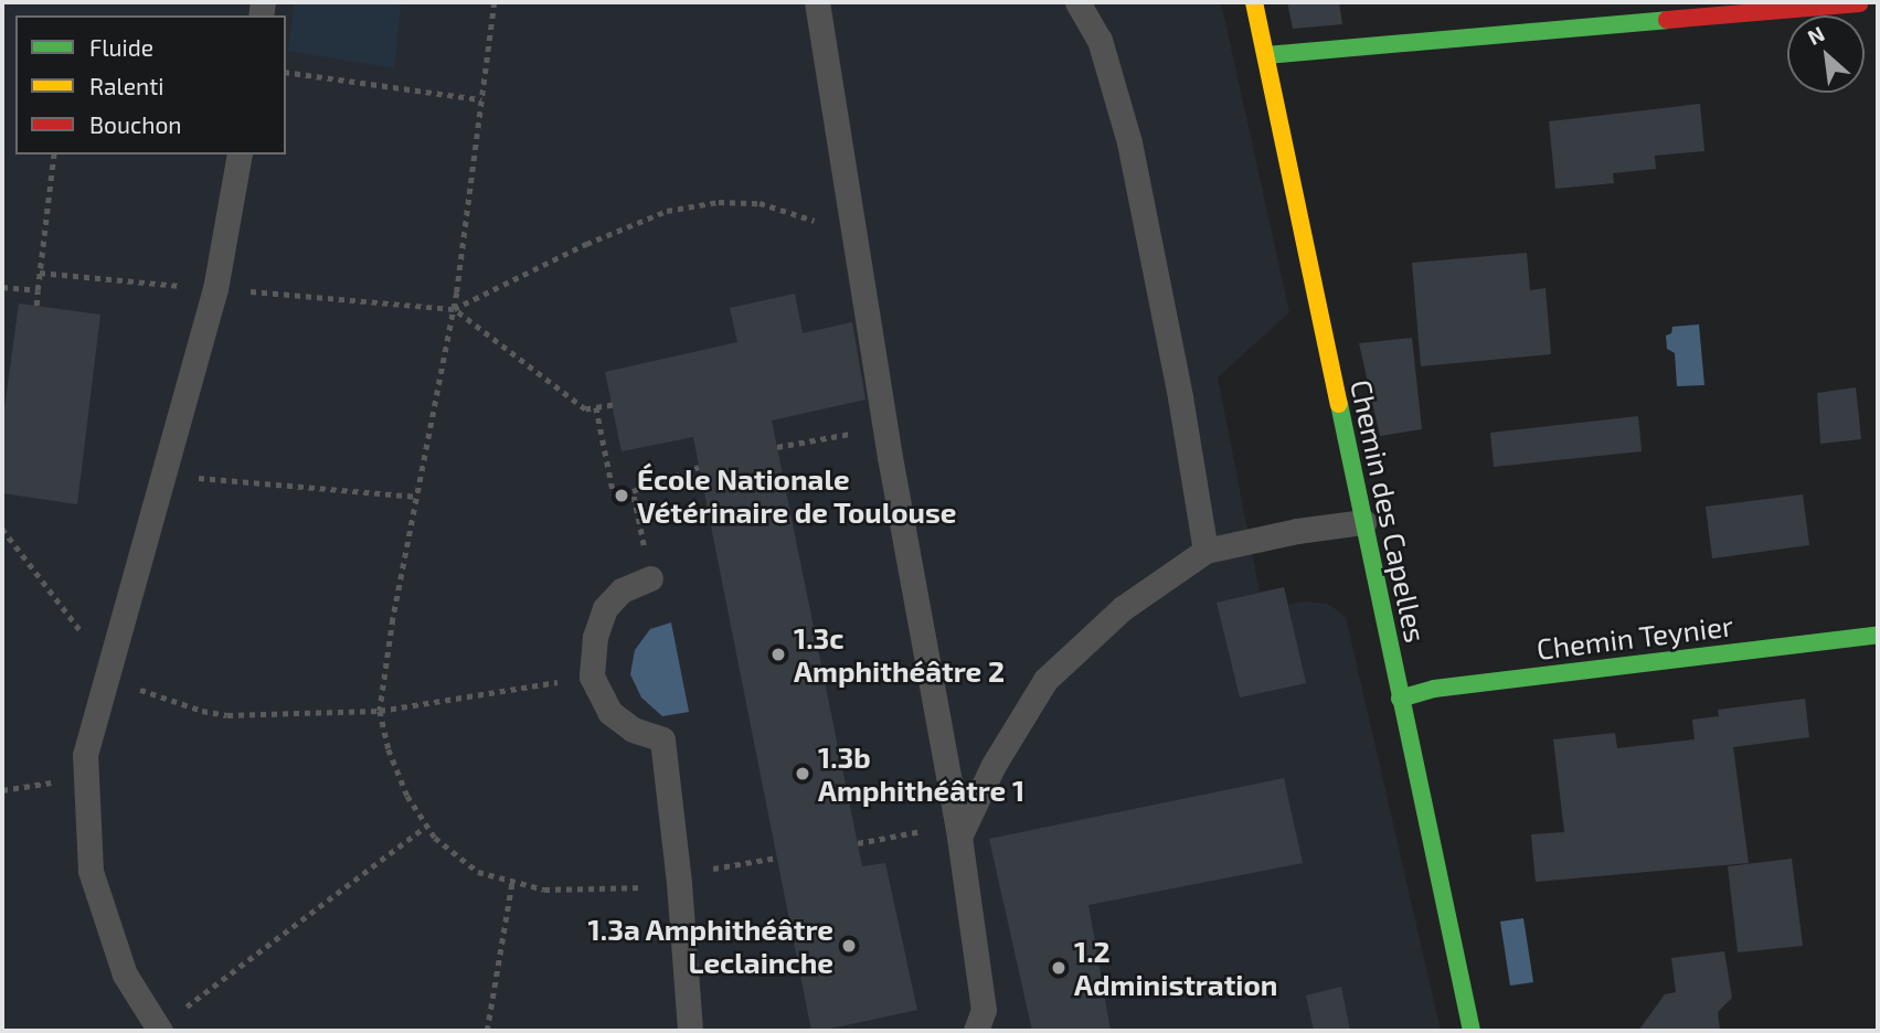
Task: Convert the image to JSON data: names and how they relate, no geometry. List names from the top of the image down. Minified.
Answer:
{"streets":{"street":["Chemin des Capelles","Chemin Teynier"]},"crossings":[["Chemin des Capelles","Chemin Teynier"]],"places":["École Nationale Vétérinaire de Toulouse","1.3c Amphithéâtre 2","1.3b Amphithéâtre 1","1.3a Amphithéâtre Leclainche","1.2 Administration"],"legend":["Fluide","Ralenti","Bouchon"],"north":"top left"}
